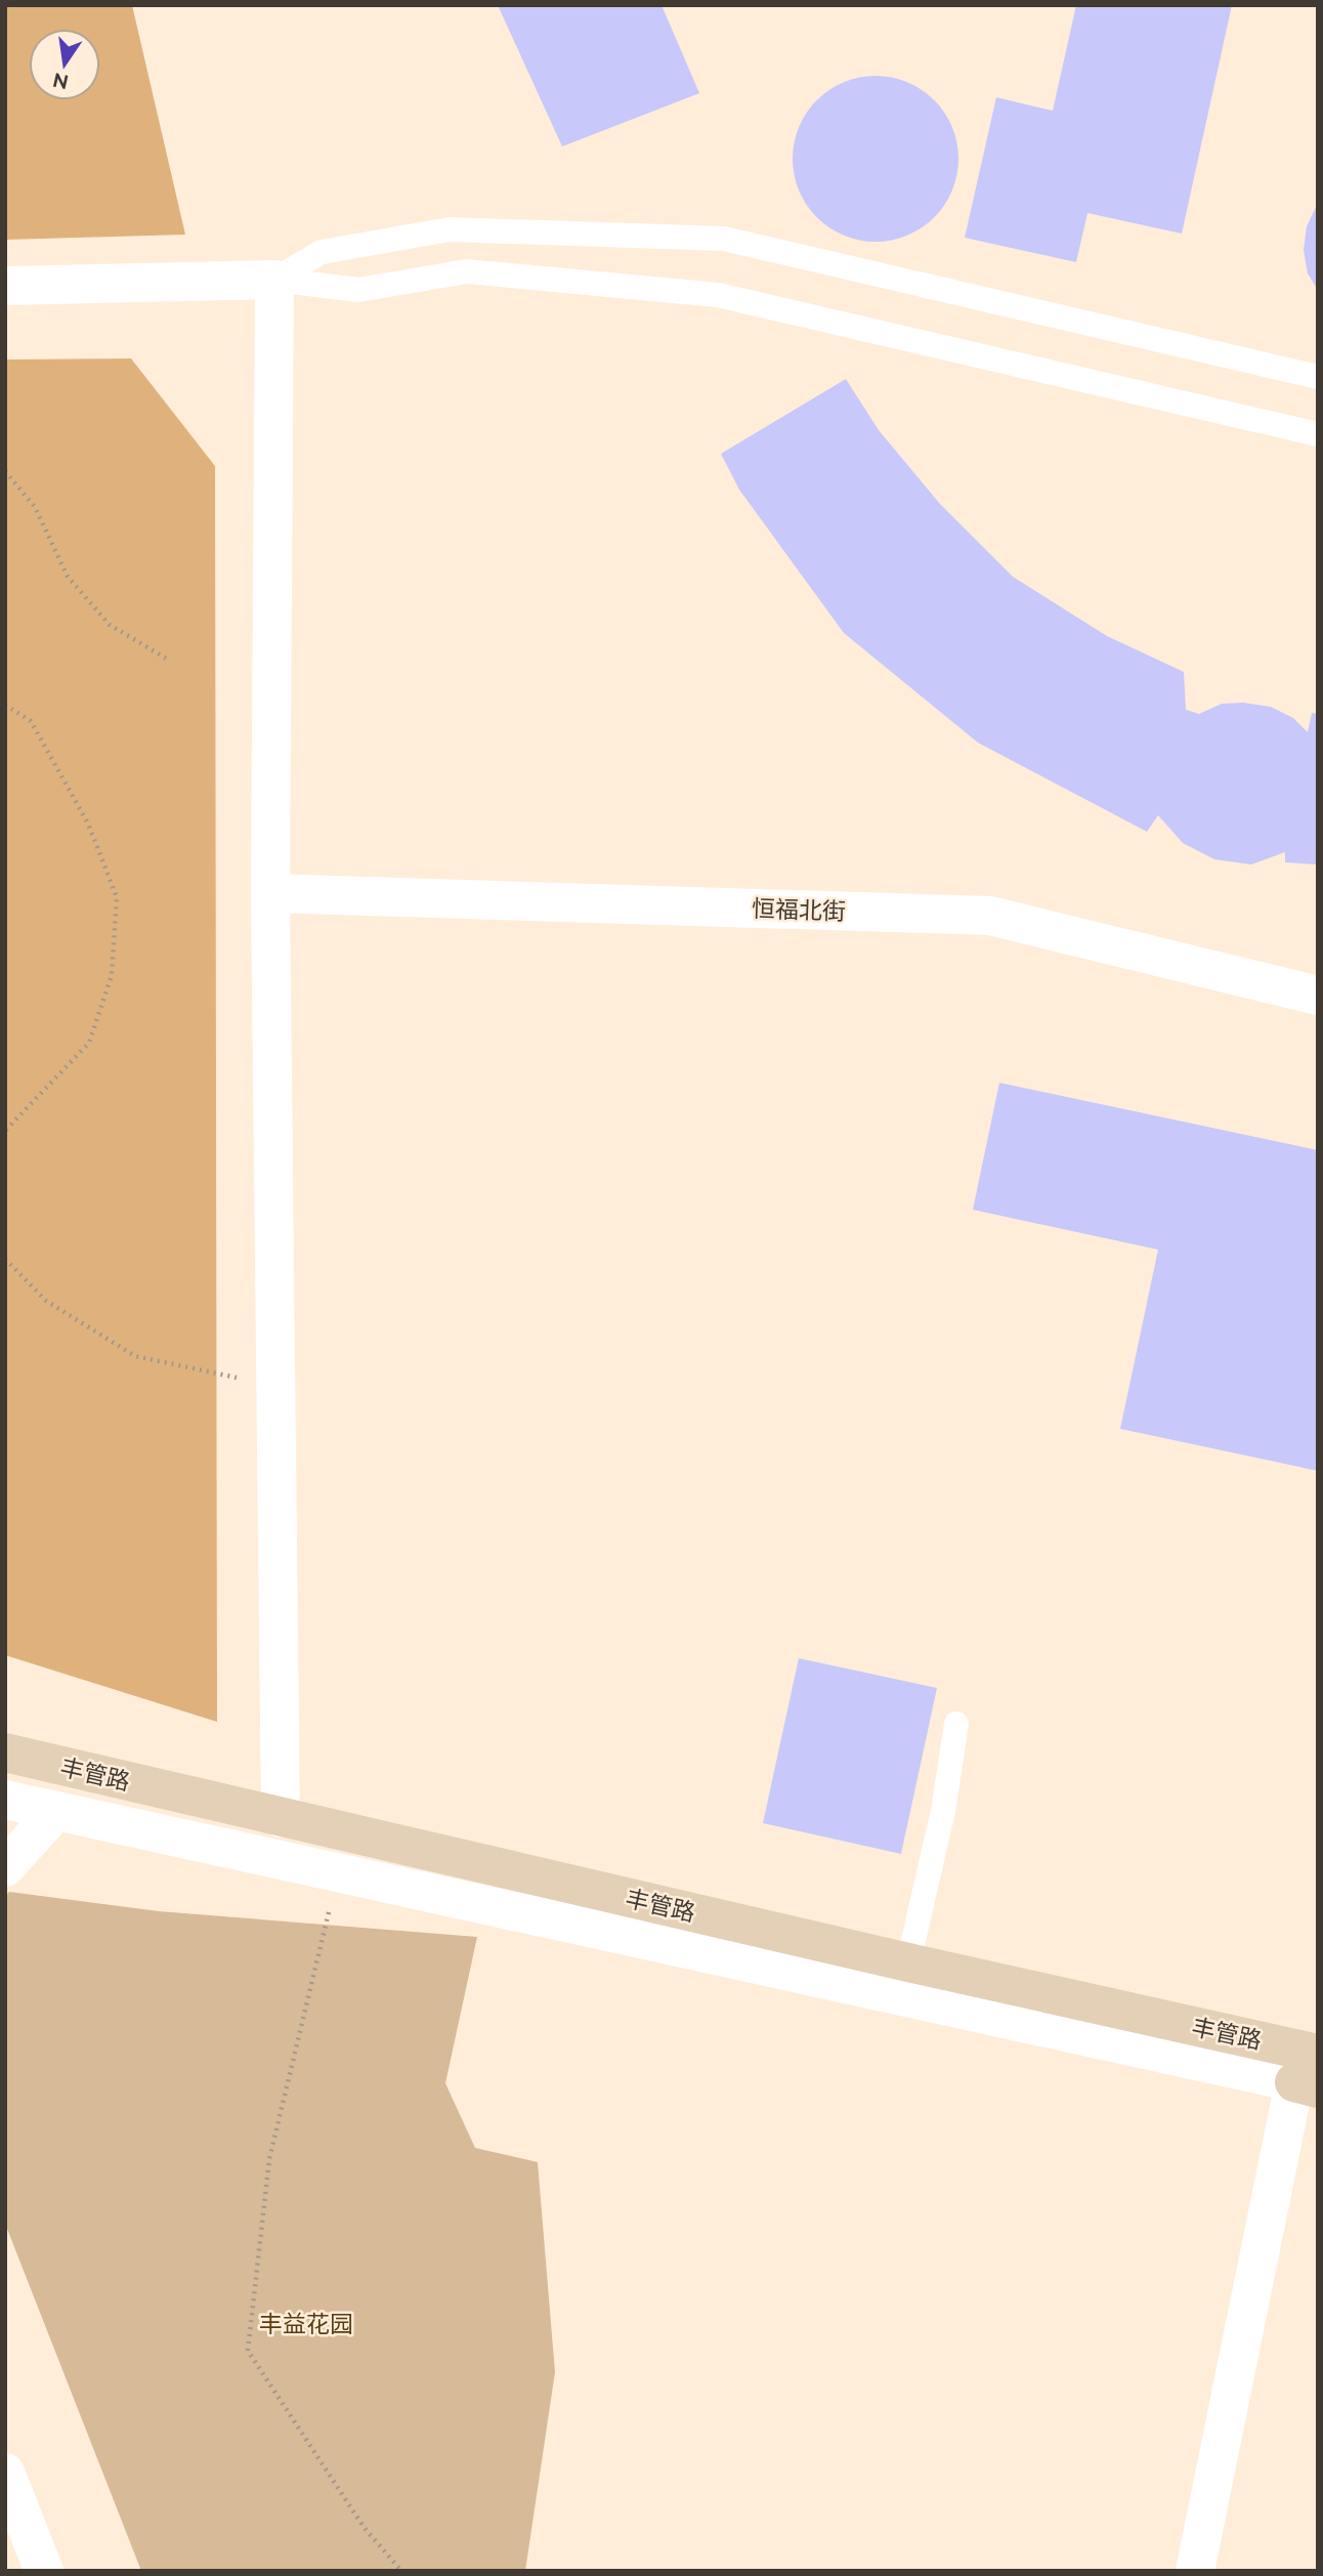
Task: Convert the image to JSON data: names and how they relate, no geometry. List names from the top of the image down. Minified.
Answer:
{"streets":{"main road":["丰管路"],"street":["恒福北街"]},"parks":["丰益花园"],"north":"bottom"}
